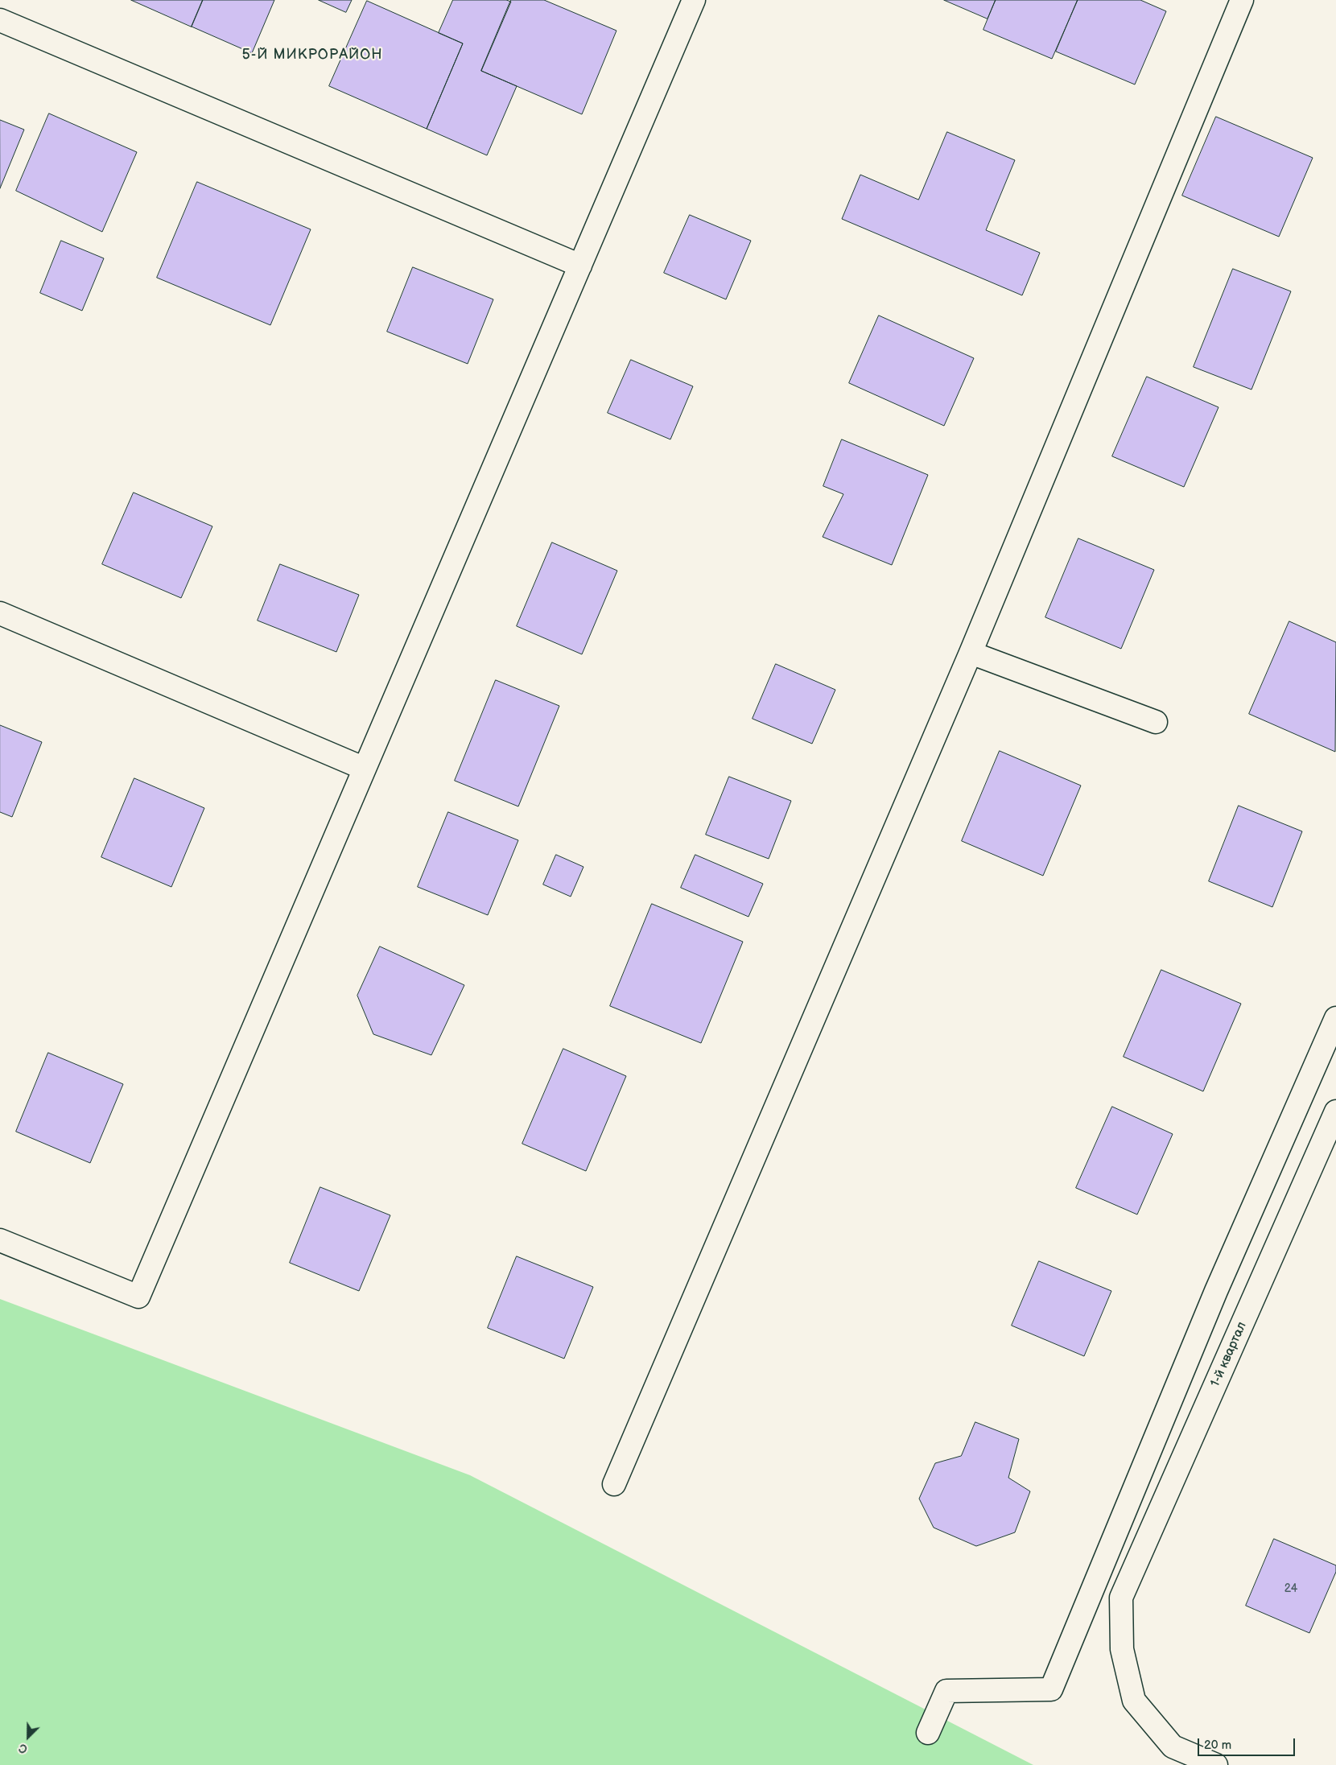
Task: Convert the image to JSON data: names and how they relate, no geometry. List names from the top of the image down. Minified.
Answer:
{"streets":{"street":["1-й квартал"]},"districts":["5-Й МИКРОРАЙОН"],"house_numbers":["24"],"scale_bar":"20 m","north":"bottom left"}
